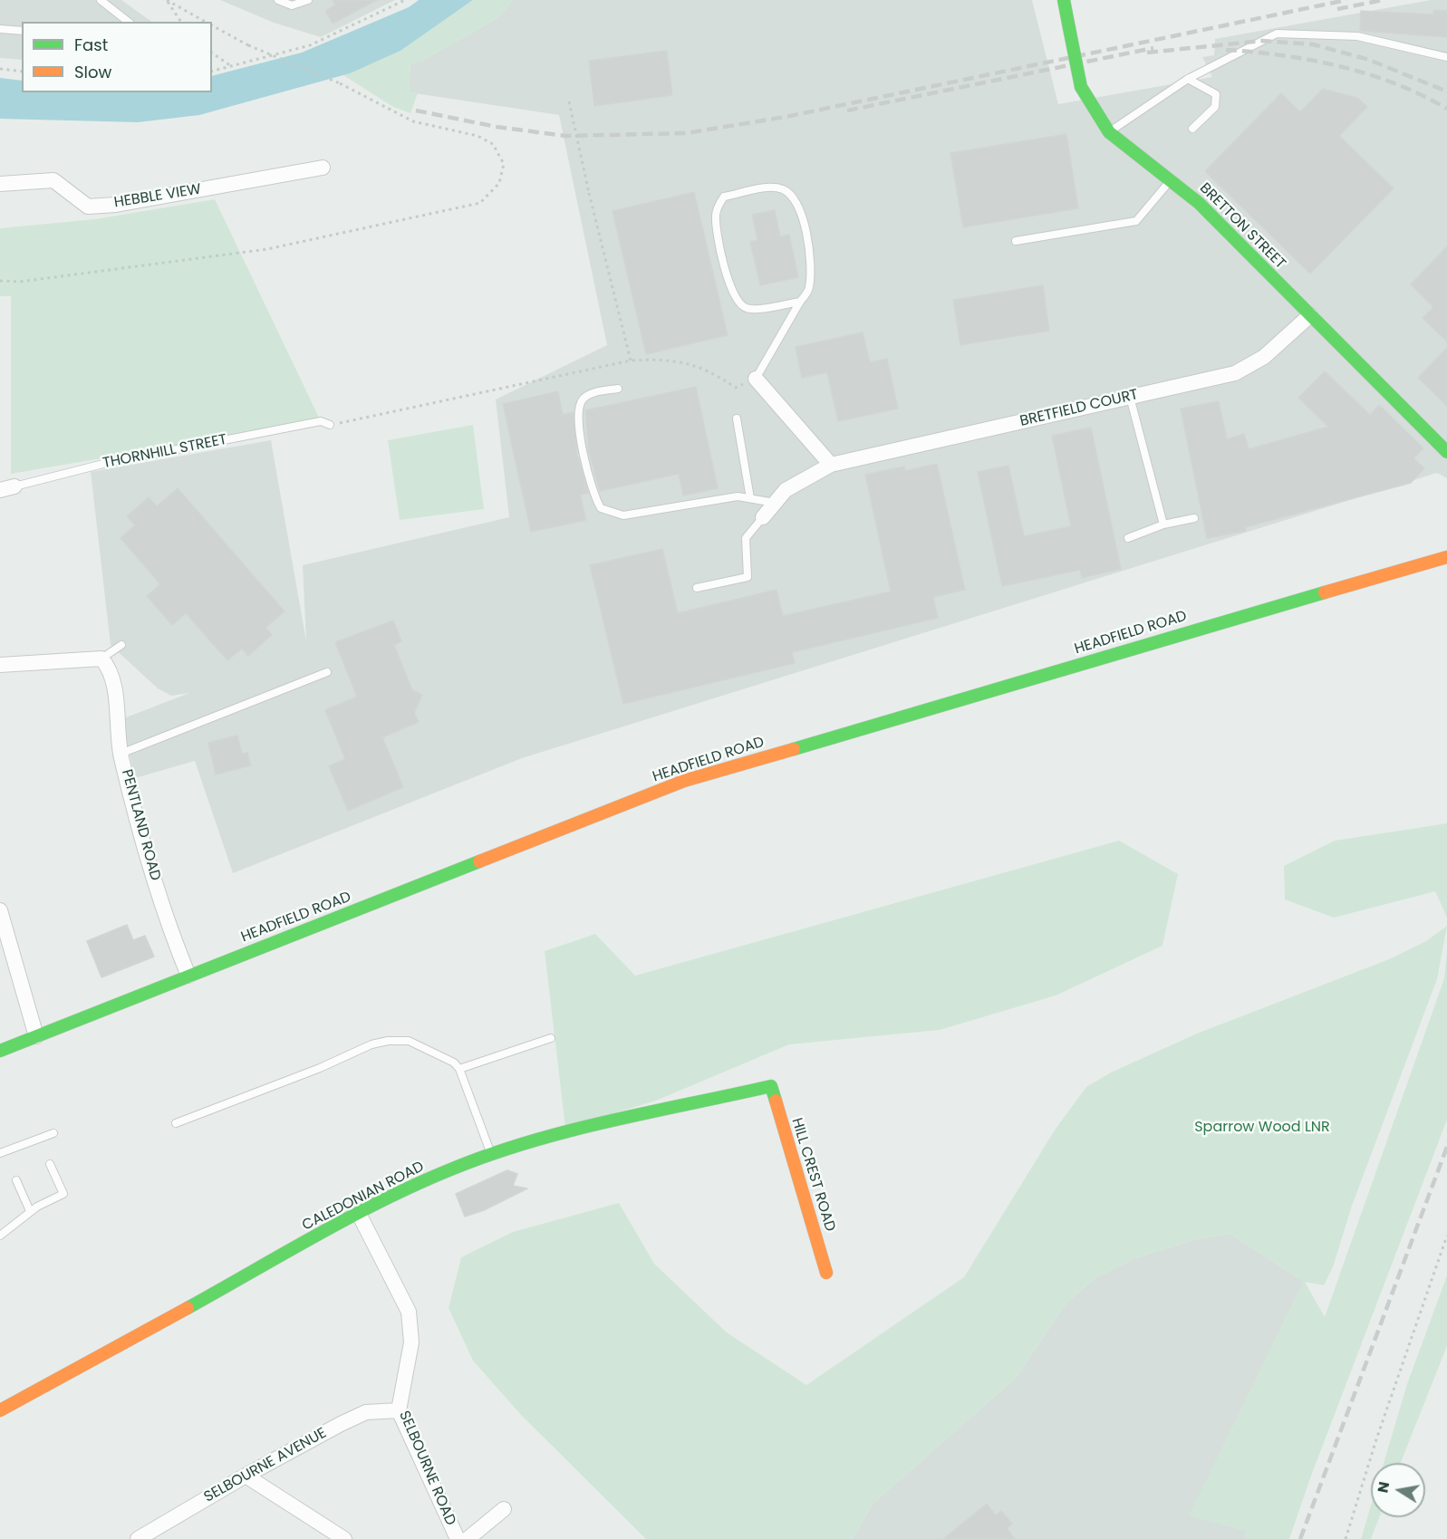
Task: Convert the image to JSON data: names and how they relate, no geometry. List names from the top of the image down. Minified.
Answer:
{"streets":{"street":["HEBBLE VIEW","BRETTON STREET","BRETFIELD COURT","HEADFIELD ROAD","PENTLAND ROAD","HILL CREST ROAD","CALEDONIAN ROAD","SELBOURNE AVENUE","SELBOURNE ROAD"],"lane":["THORNHILL STREET"]},"crossings":[["BRETTON STREET","BRETFIELD COURT"],["HEADFIELD ROAD","PENTLAND ROAD"],["HILL CREST ROAD","CALEDONIAN ROAD"],["CALEDONIAN ROAD","SELBOURNE ROAD"],["SELBOURNE AVENUE","SELBOURNE ROAD"]],"parks":["Sparrow Wood LNR"],"legend":["Fast","Slow"],"north":"left"}
